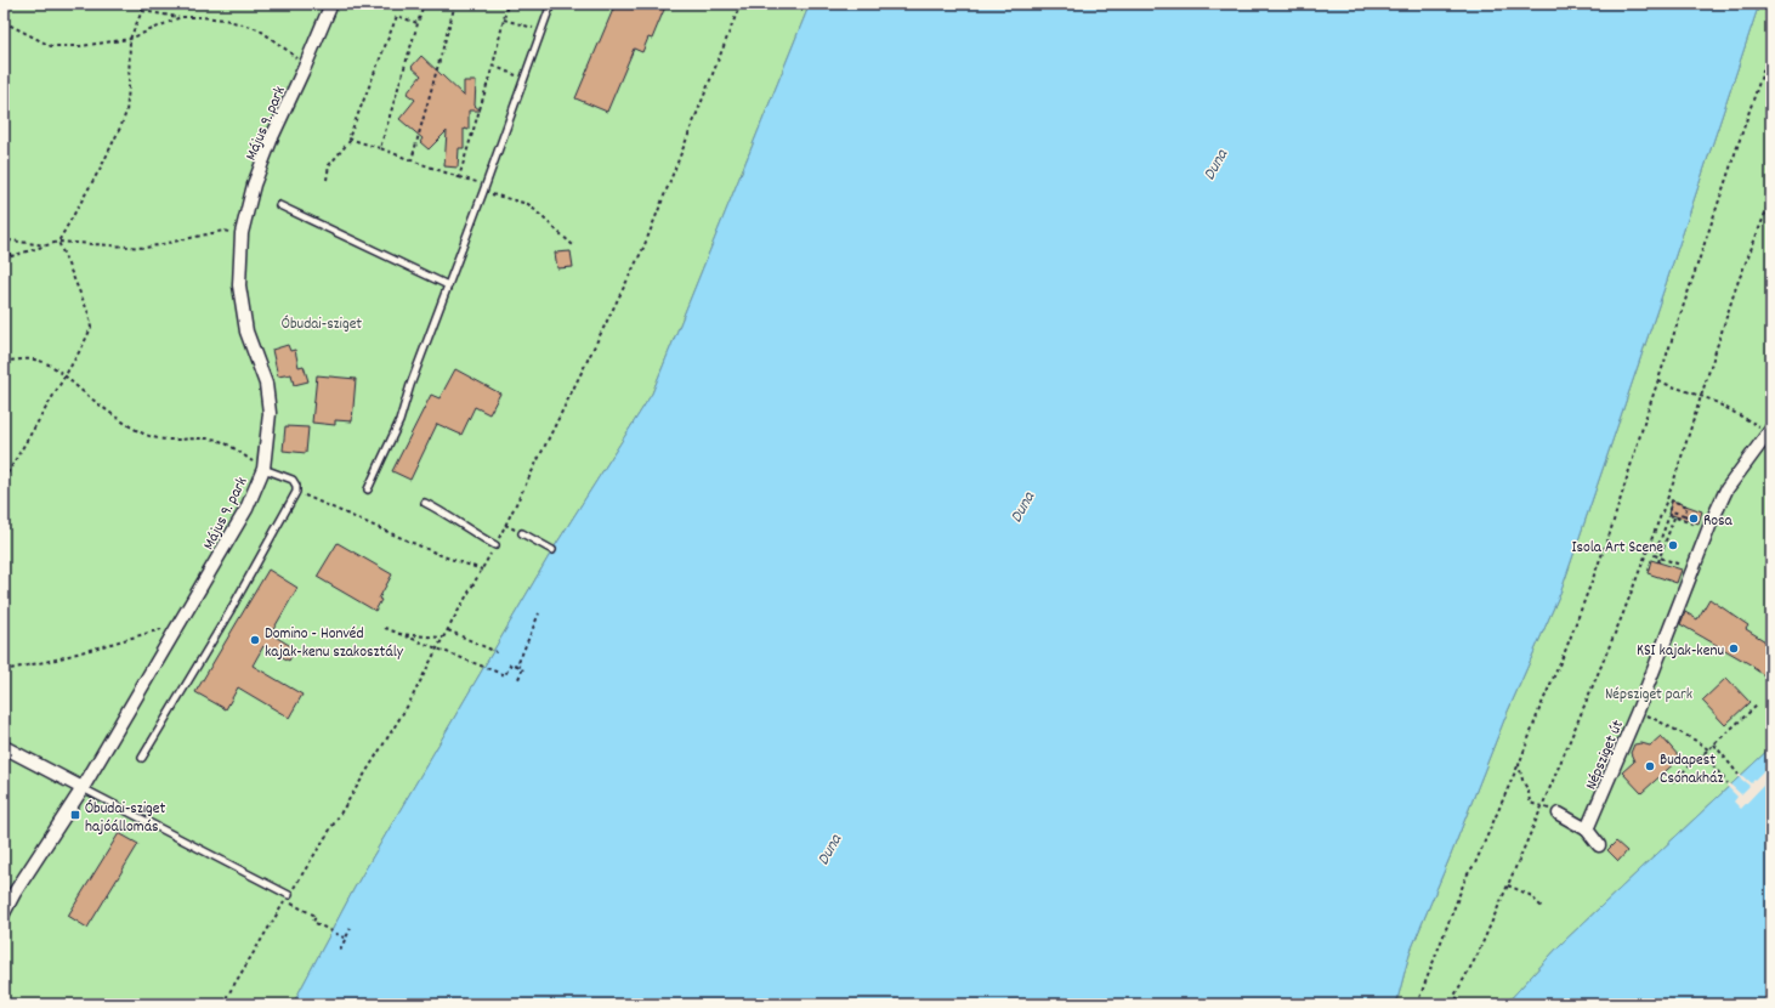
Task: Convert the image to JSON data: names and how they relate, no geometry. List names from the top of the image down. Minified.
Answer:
{"streets":{"street":["Május 9. park","Népsziget út"]},"water":["Duna"],"parks":["Óbudai-sziget","Népsziget park"],"places":{"other":["Rosa","Isola Art Scene","Domino - Honvéd kajak-kenu szakosztály","KSI kajak-kenu","Budapest Csónakház"],"transit":["Óbudai-sziget hajóállomás"]}}
